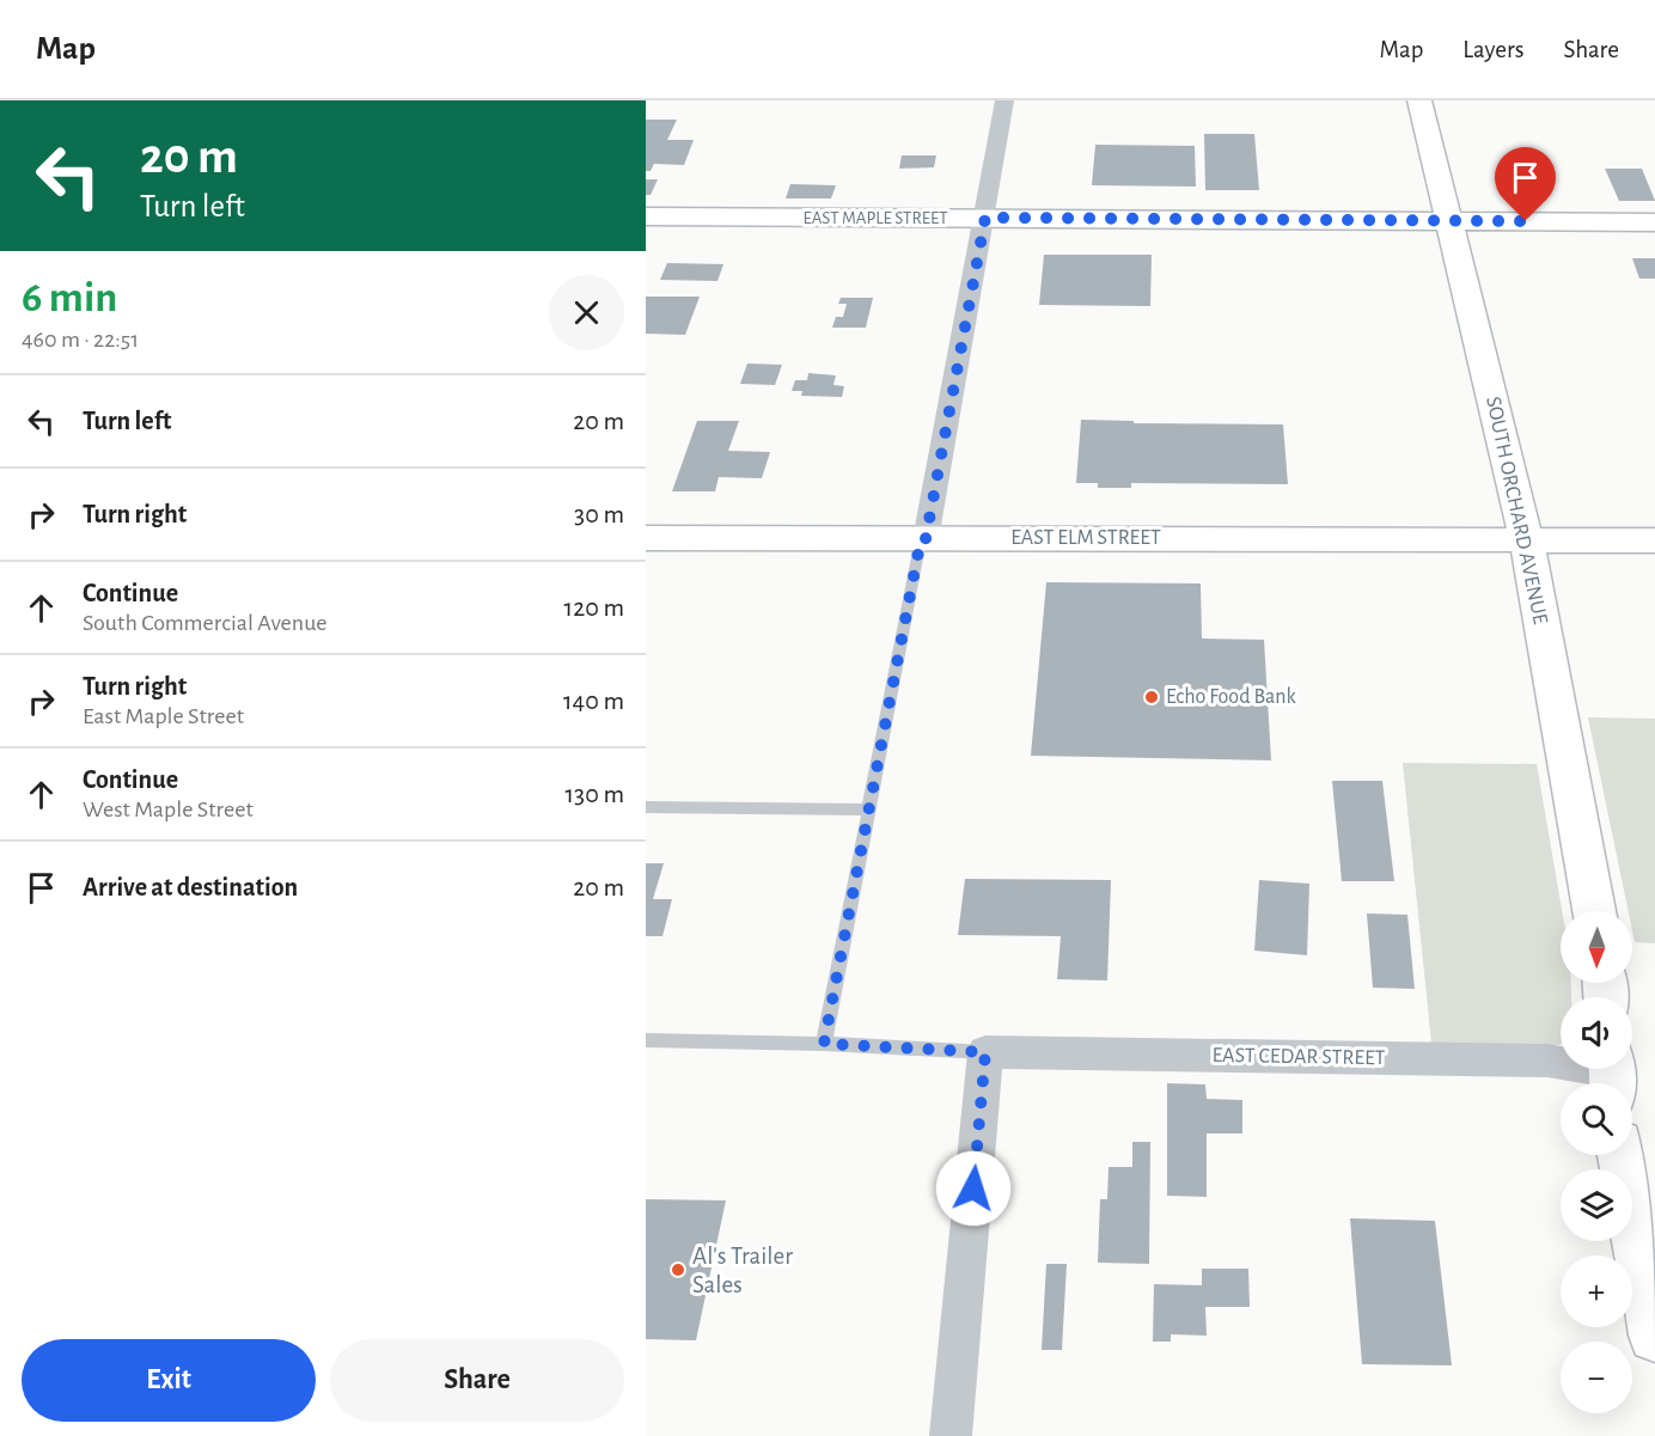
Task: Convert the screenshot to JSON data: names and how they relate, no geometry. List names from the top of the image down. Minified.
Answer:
{"streets":{"street":["EAST MAPLE STREET","SOUTH ORCHARD AVENUE","EAST ELM STREET","EAST CEDAR STREET"]},"crossings":[["EAST MAPLE STREET","SOUTH ORCHARD AVENUE"],["SOUTH ORCHARD AVENUE","EAST ELM STREET"]],"places":["Echo Food Bank","Al's Trailer Sales"],"north":"bottom","page":{"header":"Map","nav":["Map","Layers","Share"],"turn":["20 m","Turn left"],"heading":["6 min","460 m · 22:51"],"list":[{"name":"Turn left","value":"20 m"},{"name":"Turn right","value":"30 m"},{"name":"Continue","note":"South Commercial Avenue","value":"120 m"},{"name":"Turn right","note":"East Maple Street","value":"140 m"},{"name":"Continue","note":"West Maple Street","value":"130 m"},{"name":"Arrive at destination","value":"20 m"}],"map_buttons":["+","−"],"buttons":["Exit","Share"]}}
